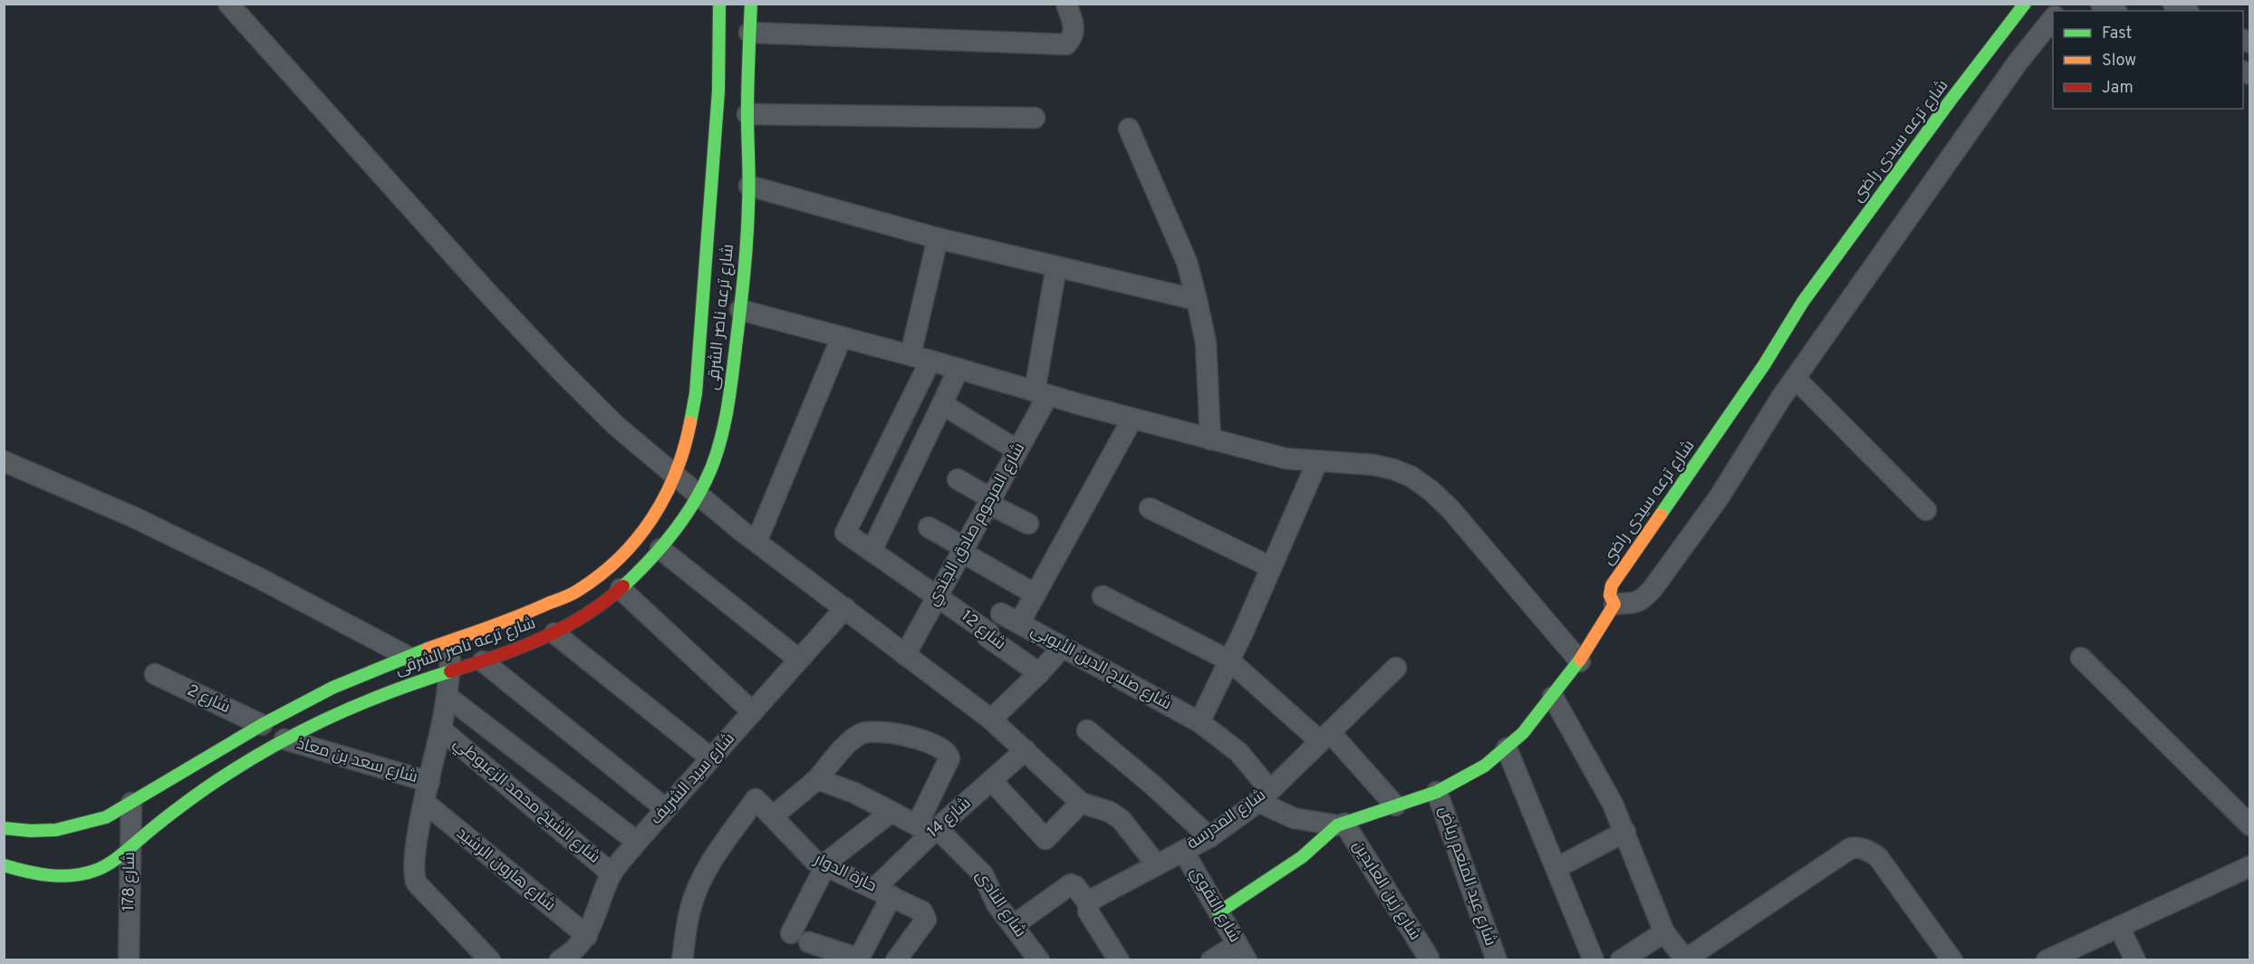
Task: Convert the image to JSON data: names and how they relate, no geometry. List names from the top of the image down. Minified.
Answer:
{"streets":{"street":["شارع ترعه سيدى راضى","شارع ترعه ناصر الشرقى","شارع المرحوم صادق الجندي","شارع 12","شارع صلاح الدين الأيوبي","شارع 2","شارع سعد بن معاذ","شارع سيد الشريف","شارع الشيخ محمد الزعبوطي","شارع 14","شارع المدرسة","شارع هارون الرشيد","حارة الدوار","شارع عبد المنعم رياض","شارع 178","شارع زين العابدين","شارع النادى","شارع التقوي"]},"crossings":[["شارع ترعه سيدى راضى","شارع عبد المنعم رياض"],["شارع ترعه سيدى راضى","شارع زين العابدين"],["شارع ترعه سيدى راضى","شارع التقوي"],["شارع ترعه ناصر الشرقى","شارع 2"],["شارع ترعه ناصر الشرقى","شارع سعد بن معاذ"],["شارع ترعه ناصر الشرقى","شارع 178"],["شارع المرحوم صادق الجندي","شارع 12"],["شارع صلاح الدين الأيوبي","شارع المدرسة"],["شارع سيد الشريف","شارع الشيخ محمد الزعبوطي"],["شارع سيد الشريف","شارع هارون الرشيد"],["شارع 14","حارة الدوار"],["شارع 14","شارع النادى"],["شارع المدرسة","شارع التقوي"]],"legend":["Fast","Slow","Jam"]}
